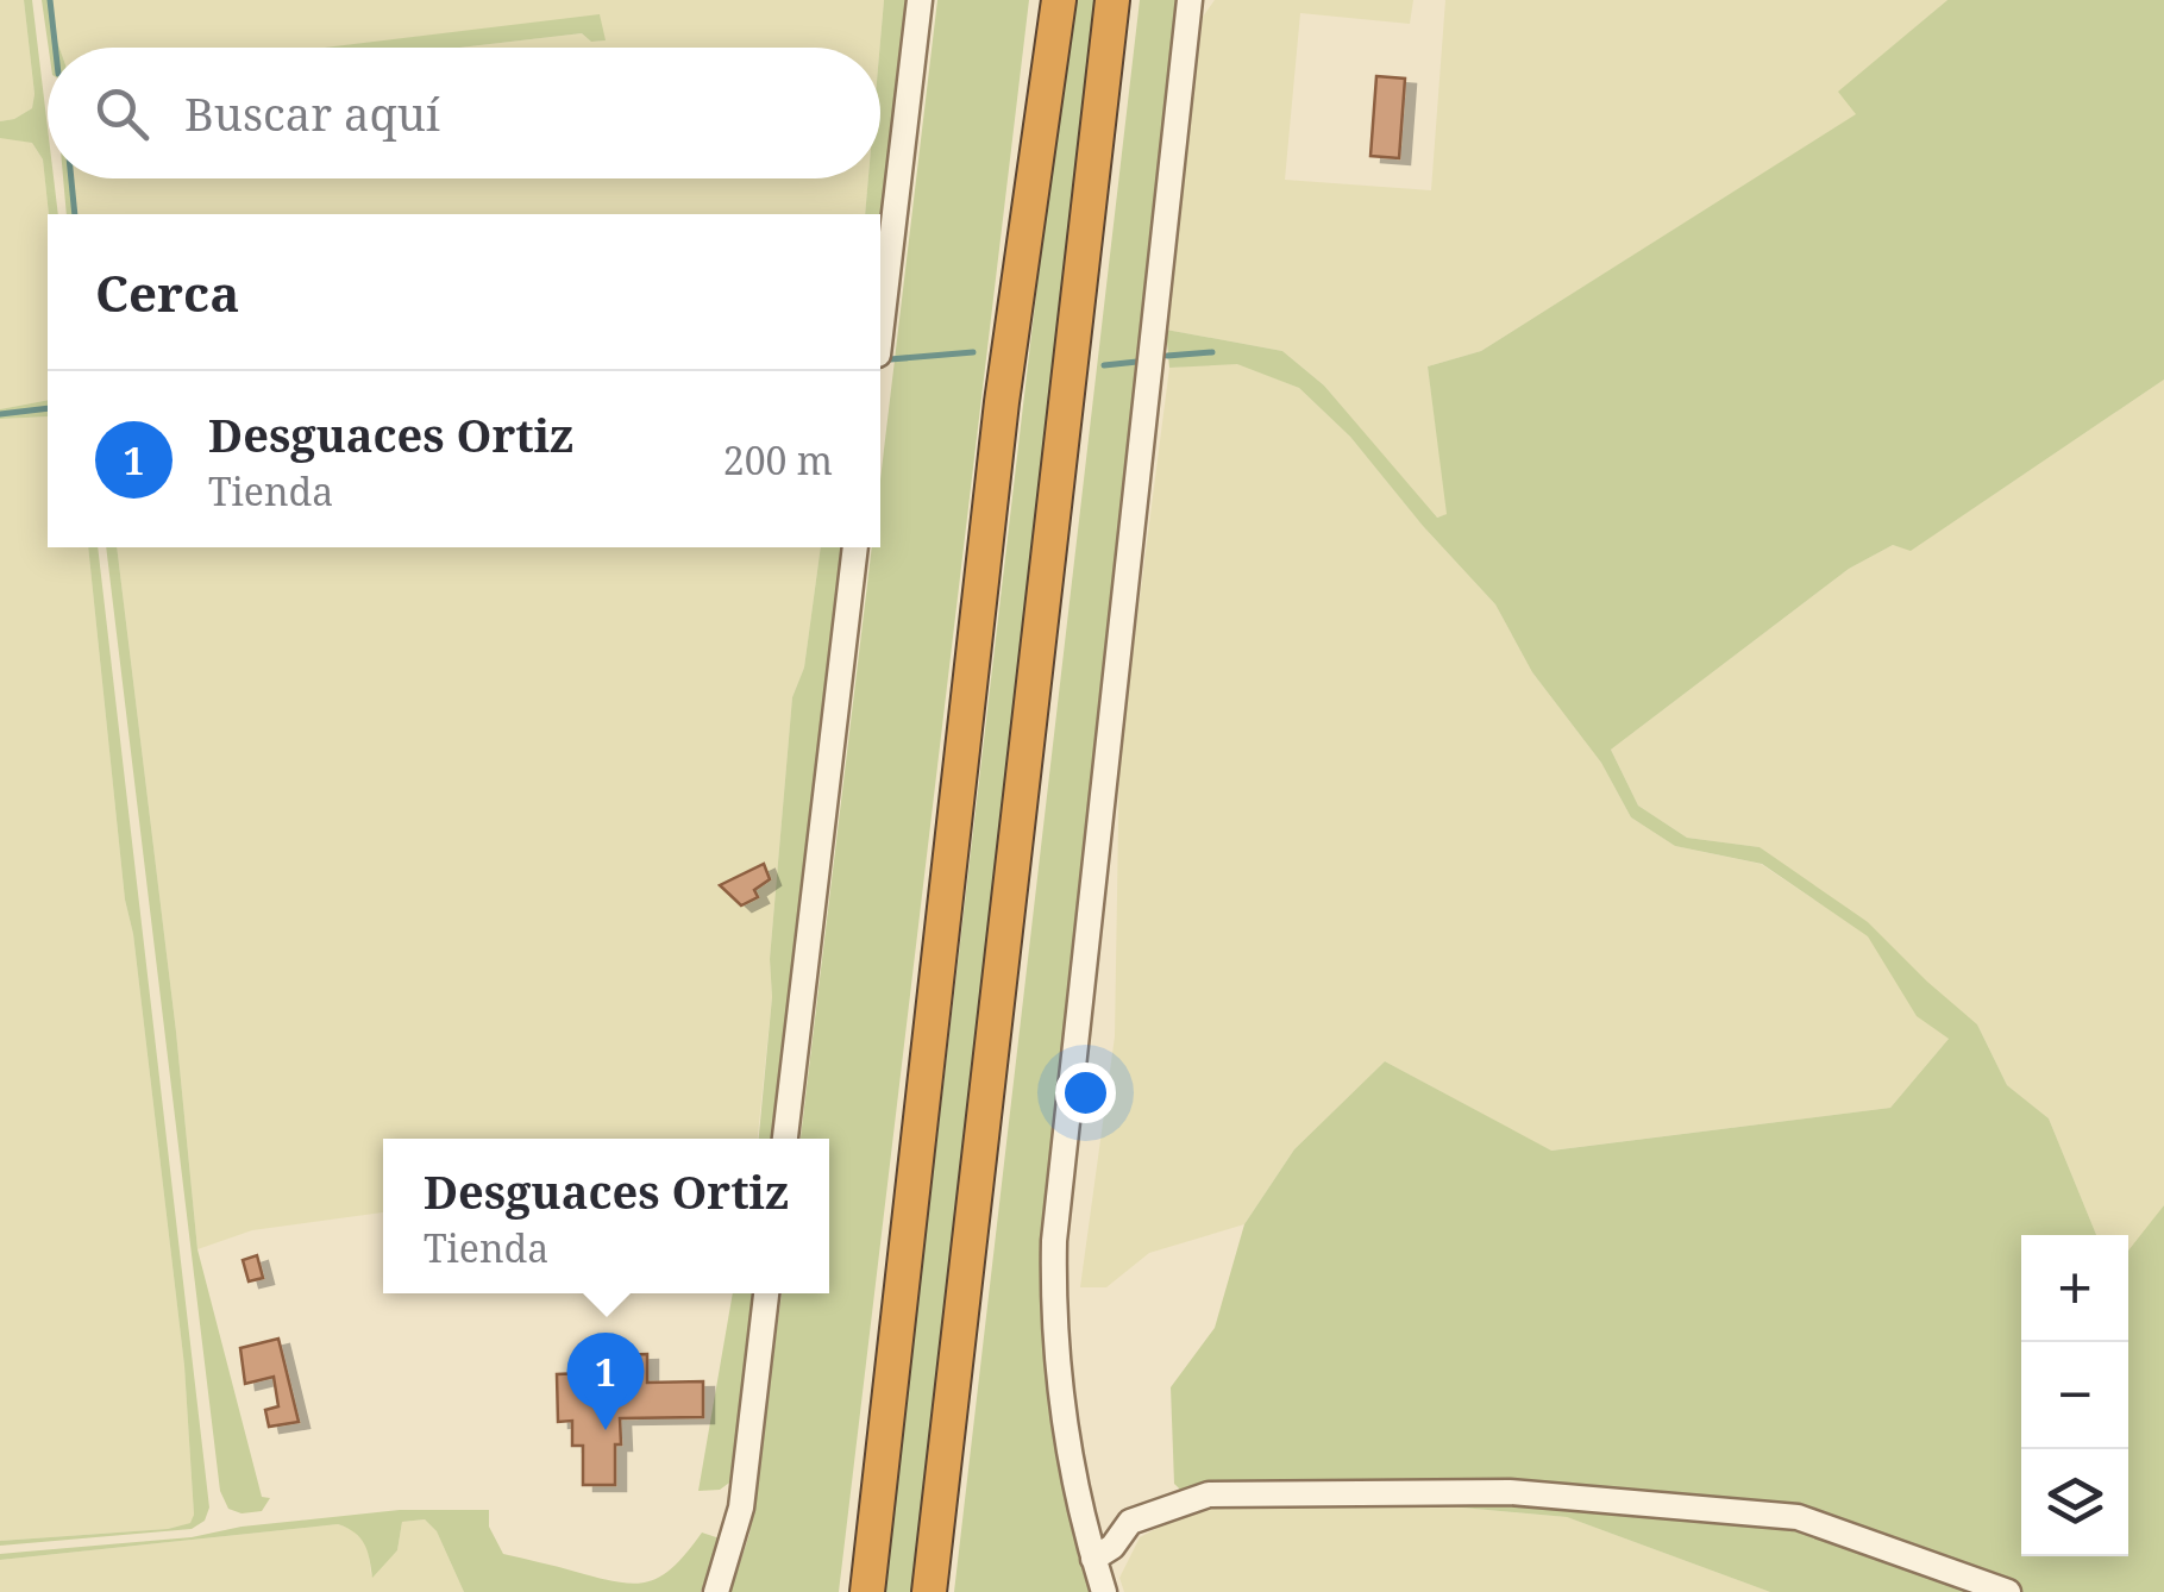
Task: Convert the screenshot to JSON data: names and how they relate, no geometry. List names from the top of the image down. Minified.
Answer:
{"page":{"search":"Buscar aquí","heading":"Cerca","list":[{"mark":"1","name":"Desguaces Ortiz","note":"Tienda","value":"200 m"}],"popup":["Desguaces Ortiz","Tienda"],"map_buttons":["+","−"],"pins":"1"}}
